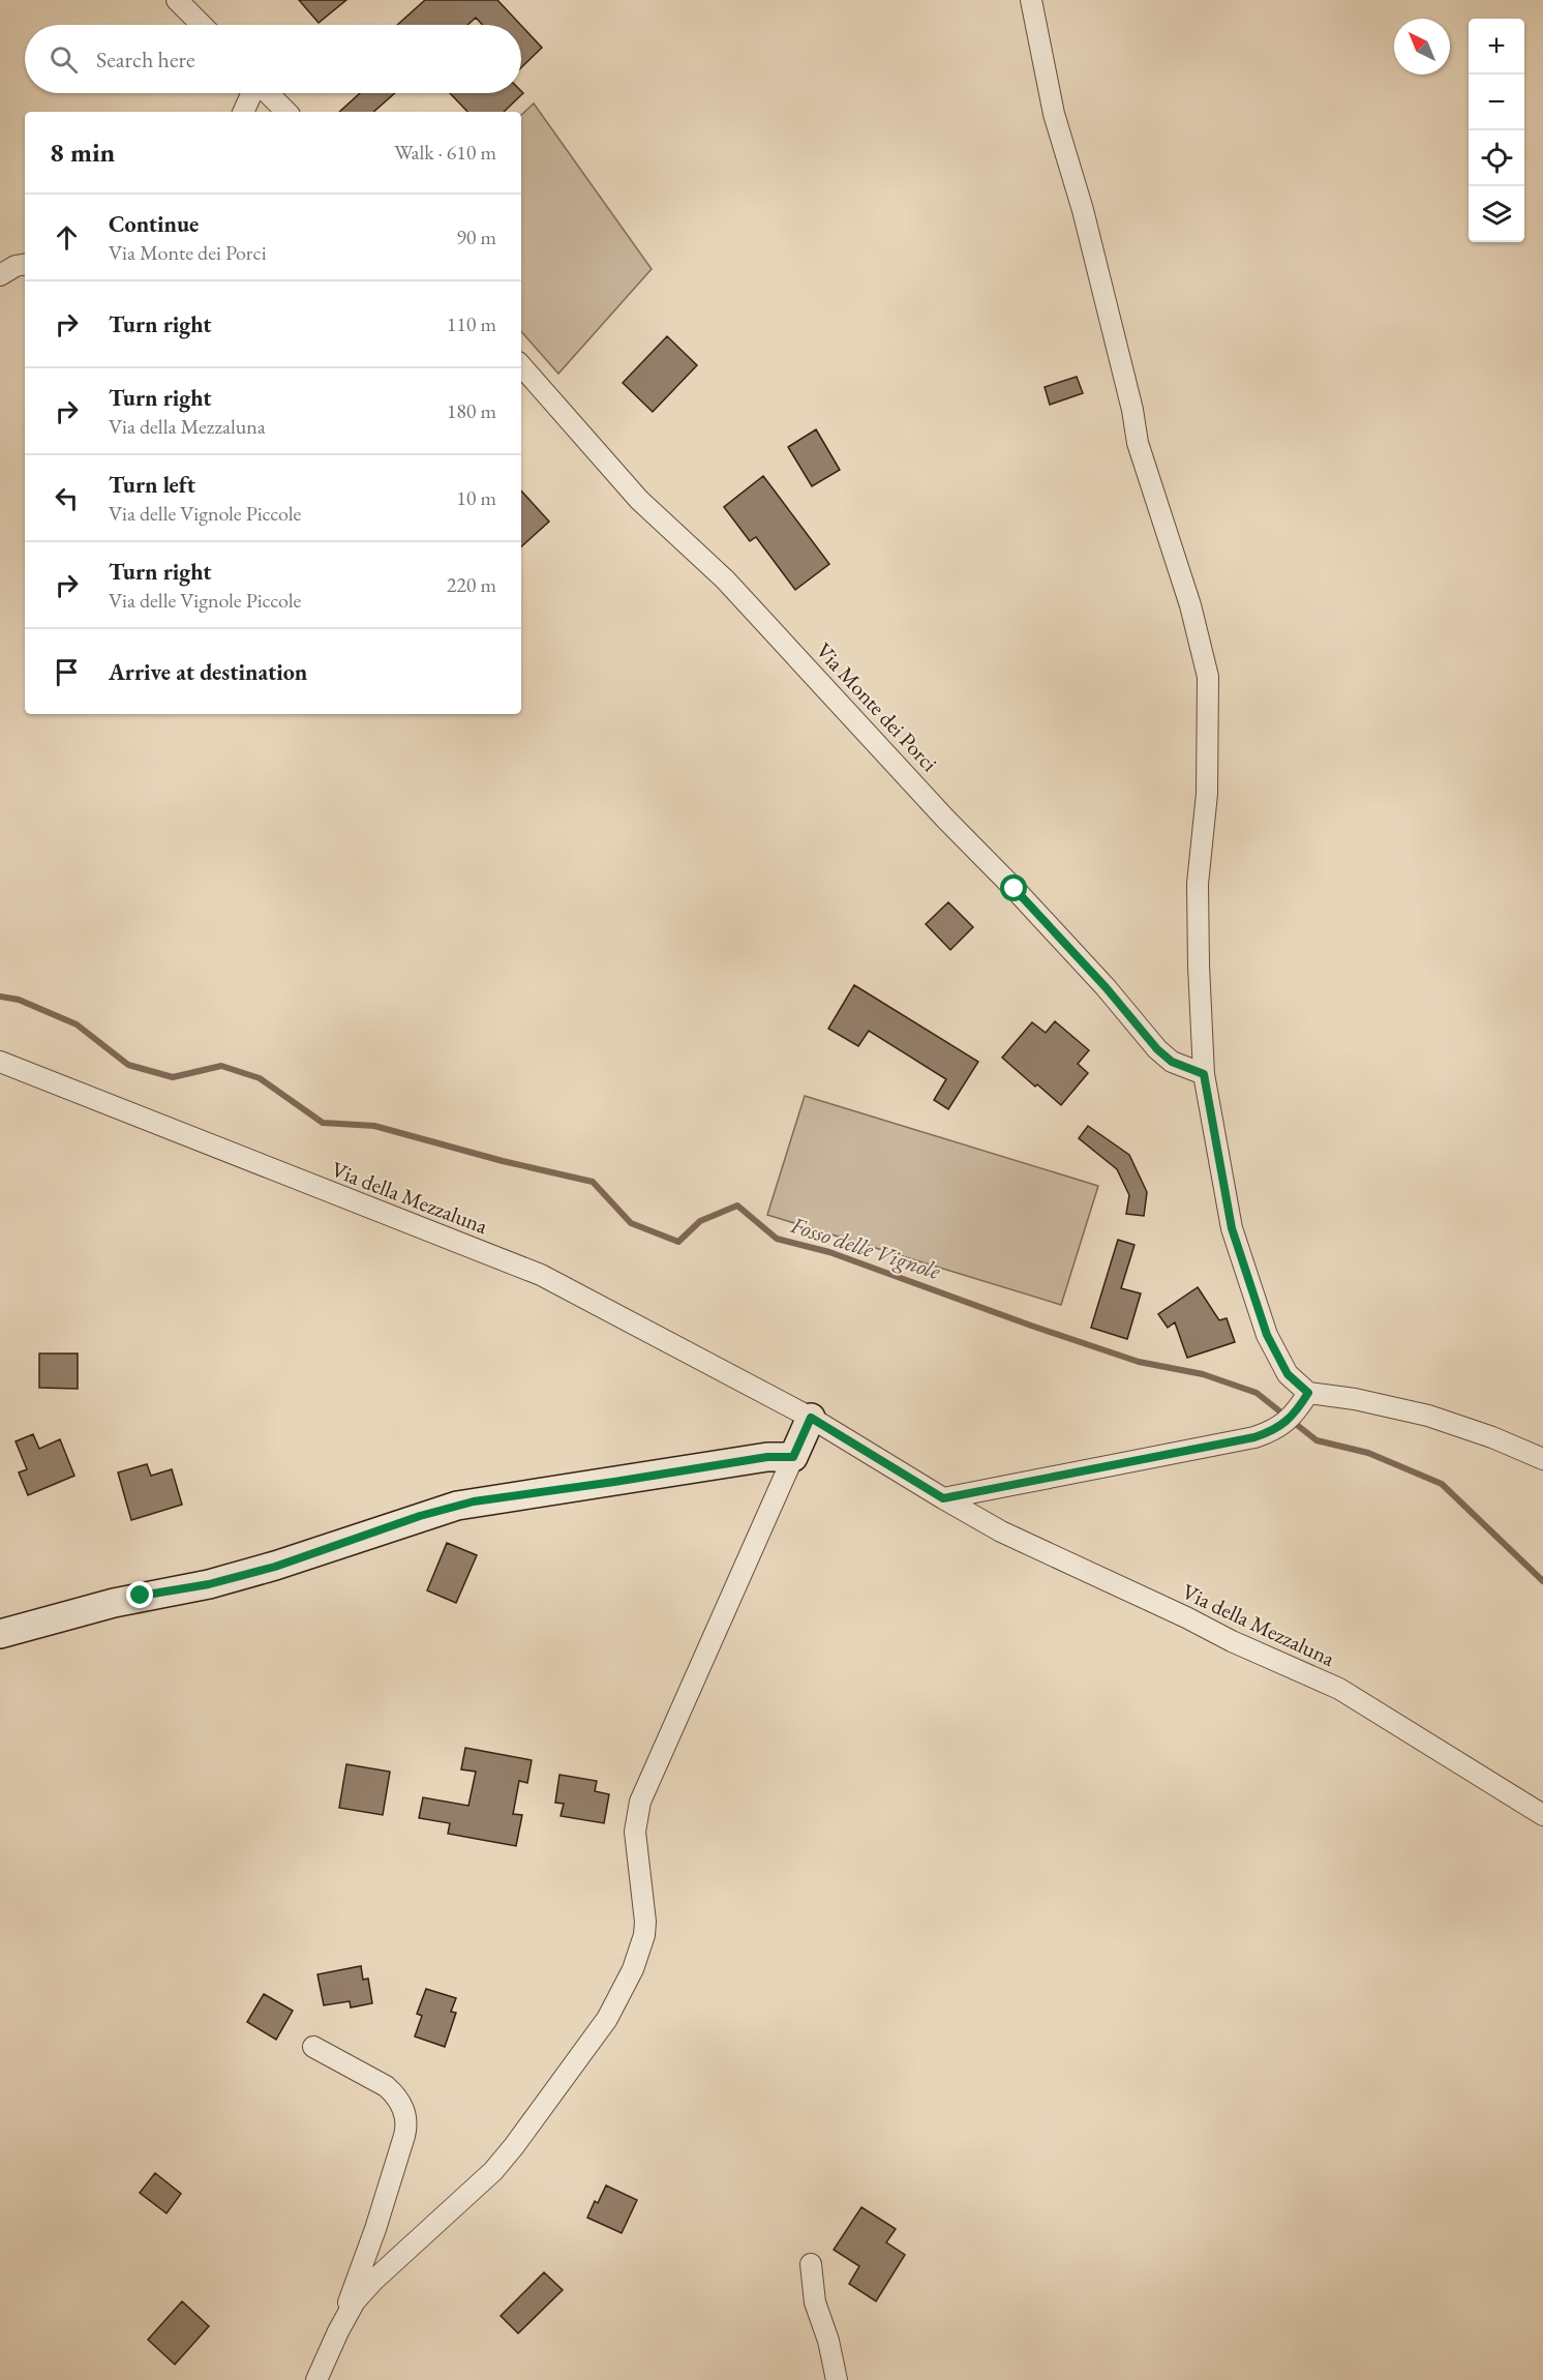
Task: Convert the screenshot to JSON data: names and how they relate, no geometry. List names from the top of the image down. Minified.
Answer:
{"streets":{"street":["Via Monte dei Porci","Via della Mezzaluna"]},"water":["Fosso delle Vignole"],"north":"top left","page":{"map_buttons":["+","−"],"search":"Search here","heading":["8 min","Walk · 610 m"],"list":[["Continue","Via Monte dei Porci","90 m"],["Turn right","110 m"],["Turn right","Via della Mezzaluna","180 m"],["Turn left","Via delle Vignole Piccole","10 m"],["Turn right","Via delle Vignole Piccole","220 m"],"Arrive at destination"]}}
